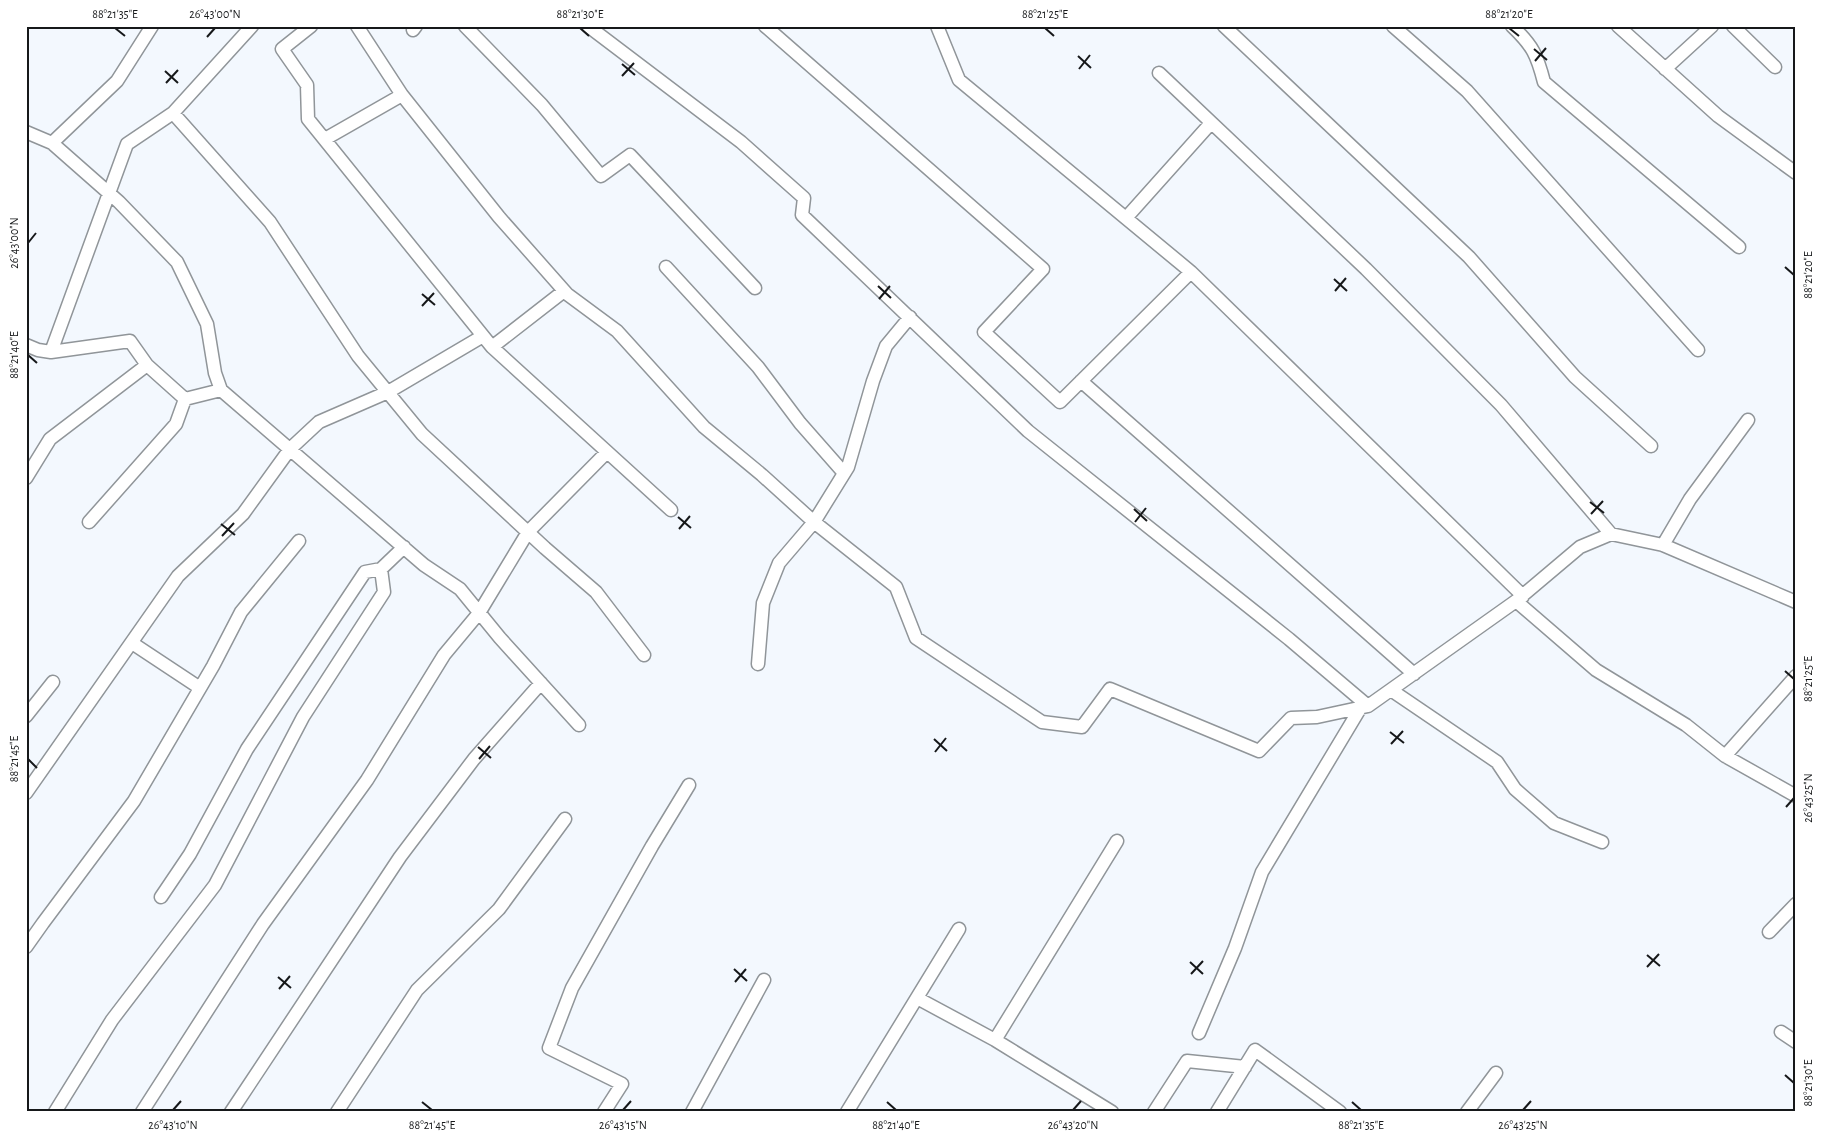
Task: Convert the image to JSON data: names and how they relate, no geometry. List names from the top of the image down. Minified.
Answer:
{"coordinates":["88°21'35\"E","26°43'00\"N","88°21'30\"E","88°21'25\"E","88°21'20\"E","88°21'40\"E","88°21'45\"E","26°43'25\"N","26°43'10\"N","26°43'15\"N","26°43'20\"N"]}
